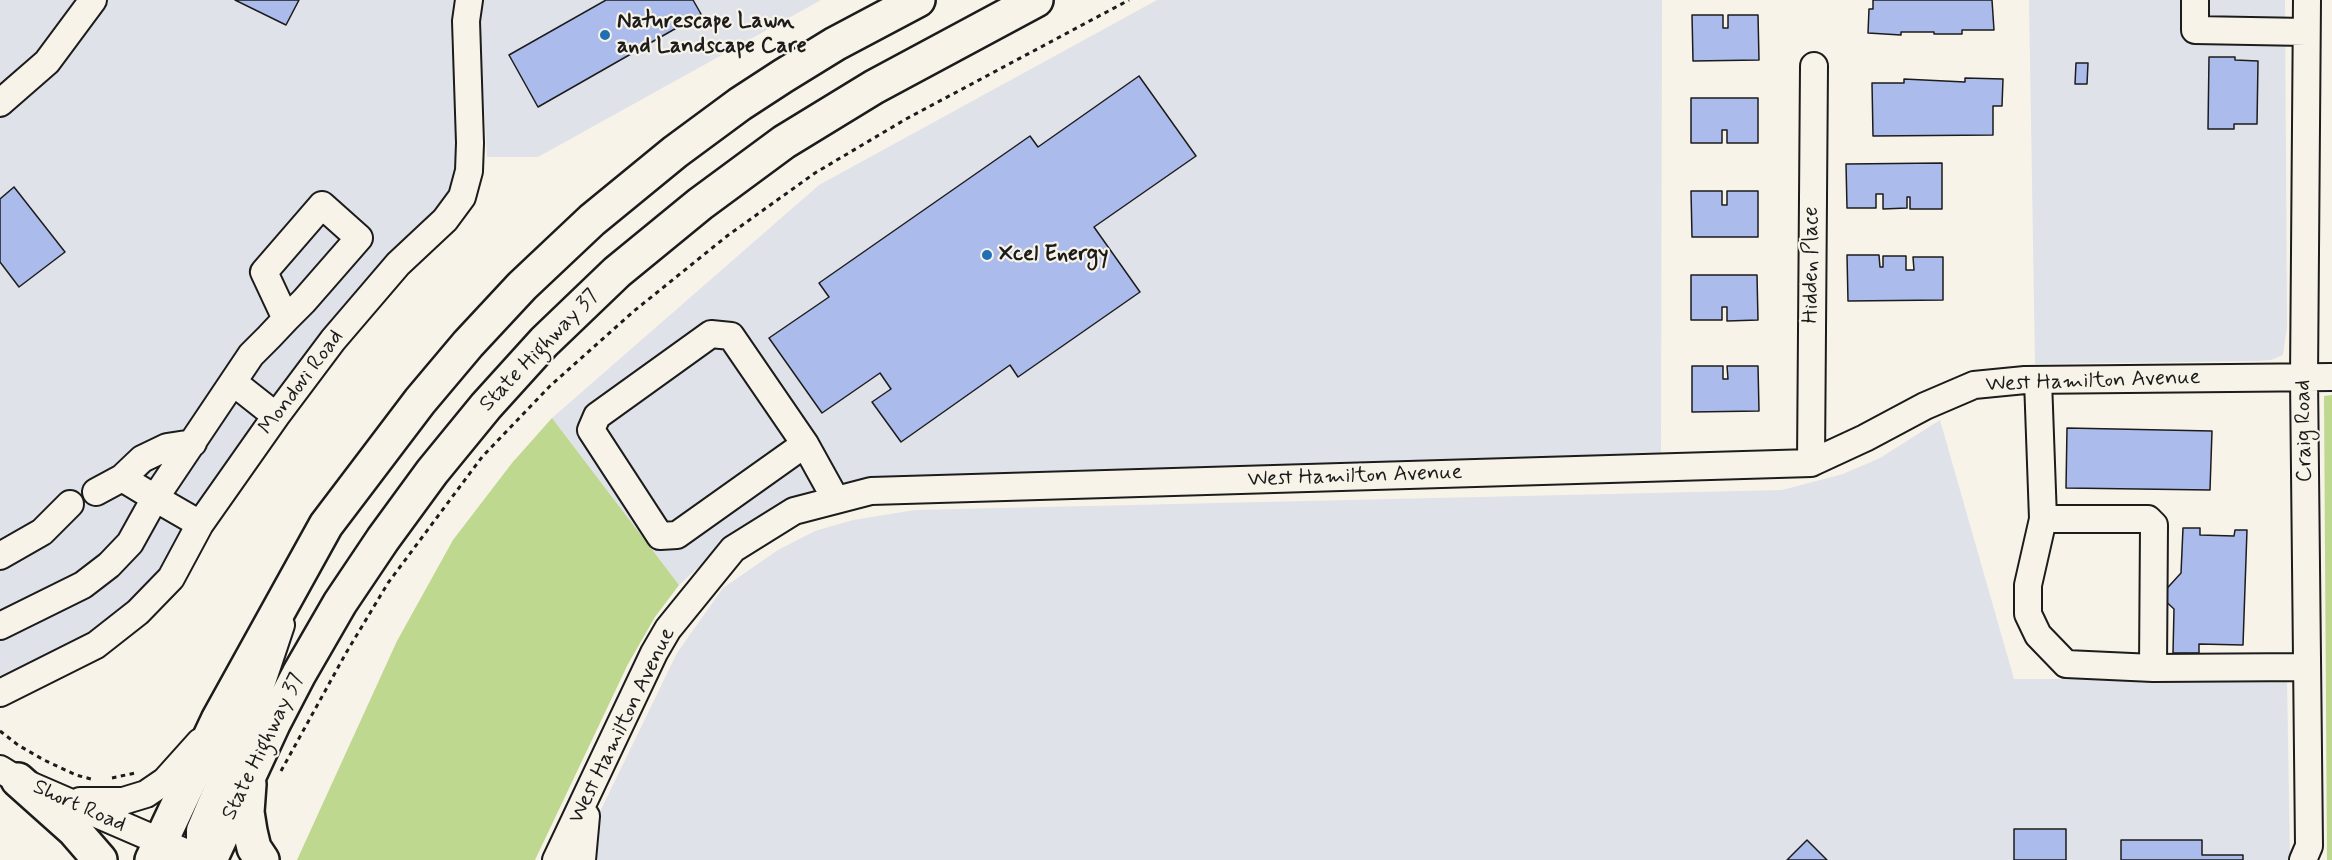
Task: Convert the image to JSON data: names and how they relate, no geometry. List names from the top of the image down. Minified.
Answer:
{"streets":{"main road":["State Highway 37"],"street":["Hidden Place","West Hamilton Avenue","Mondovi Road","Craig Road","Short Road"]},"crossings":[["Hidden Place","West Hamilton Avenue"],["West Hamilton Avenue","Craig Road"]],"places":["Naturescape Lawn and Landscape Care","Xcel Energy"]}
